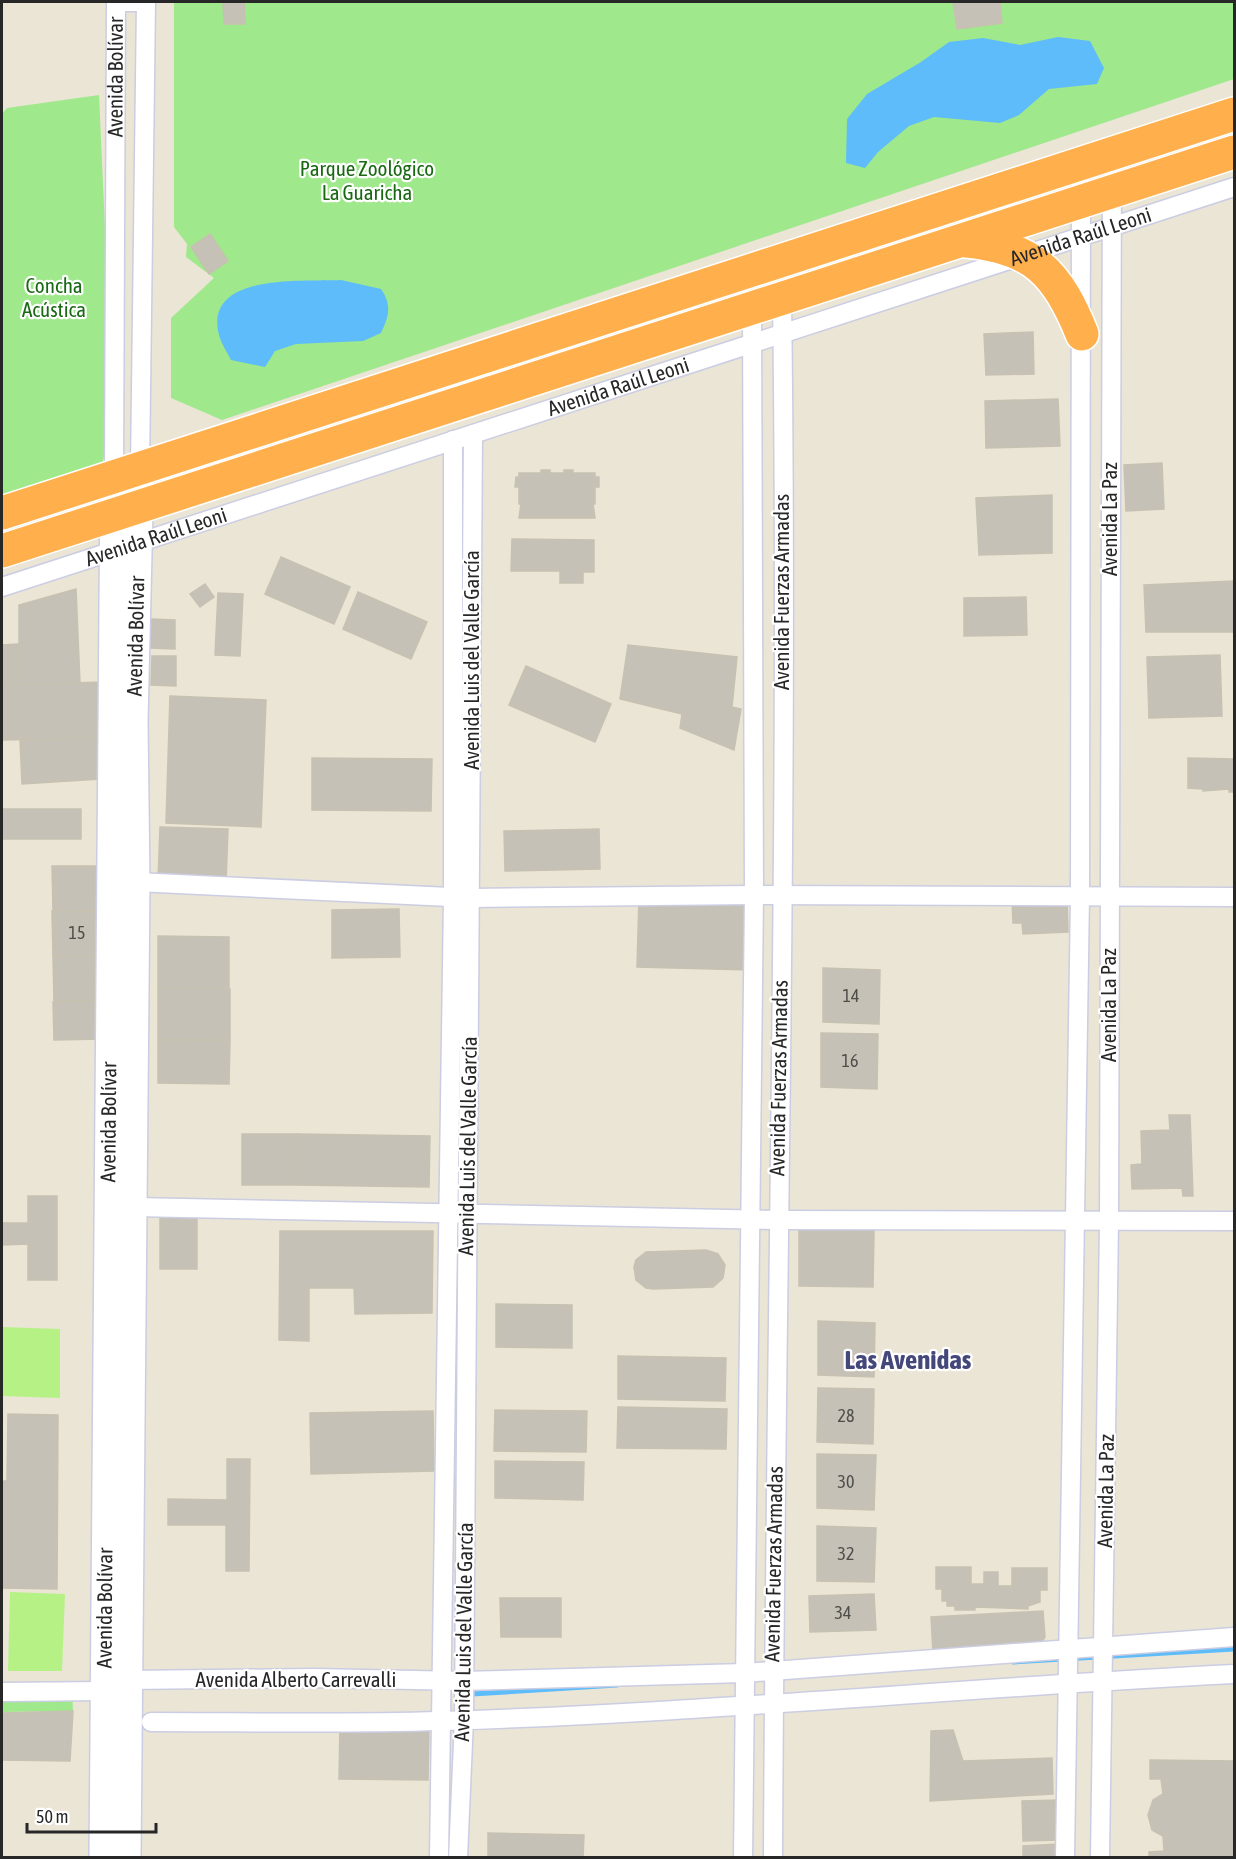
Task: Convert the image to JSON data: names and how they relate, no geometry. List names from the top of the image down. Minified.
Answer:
{"streets":{"highway":["Avenida Raúl Leoni"],"street":["Avenida Bolívar","Avenida La Paz","Avenida Fuerzas Armadas","Avenida Luis del Valle García","Avenida Alberto Carrevalli"]},"crossings":[["Avenida Bolívar","Avenida Raúl Leoni"],["Avenida Bolívar","Avenida Alberto Carrevalli"],["Avenida Raúl Leoni","Avenida La Paz"],["Avenida Raúl Leoni","Avenida Fuerzas Armadas"],["Avenida Raúl Leoni","Avenida Luis del Valle García"],["Avenida La Paz","Avenida Alberto Carrevalli"],["Avenida Fuerzas Armadas","Avenida Alberto Carrevalli"],["Avenida Luis del Valle García","Avenida Alberto Carrevalli"]],"districts":["Las Avenidas"],"parks":["Parque Zoológico La Guaricha","Concha Acústica"],"house_numbers":["15","14","16","28","30","32","34"],"scale_bar":"50 m"}
